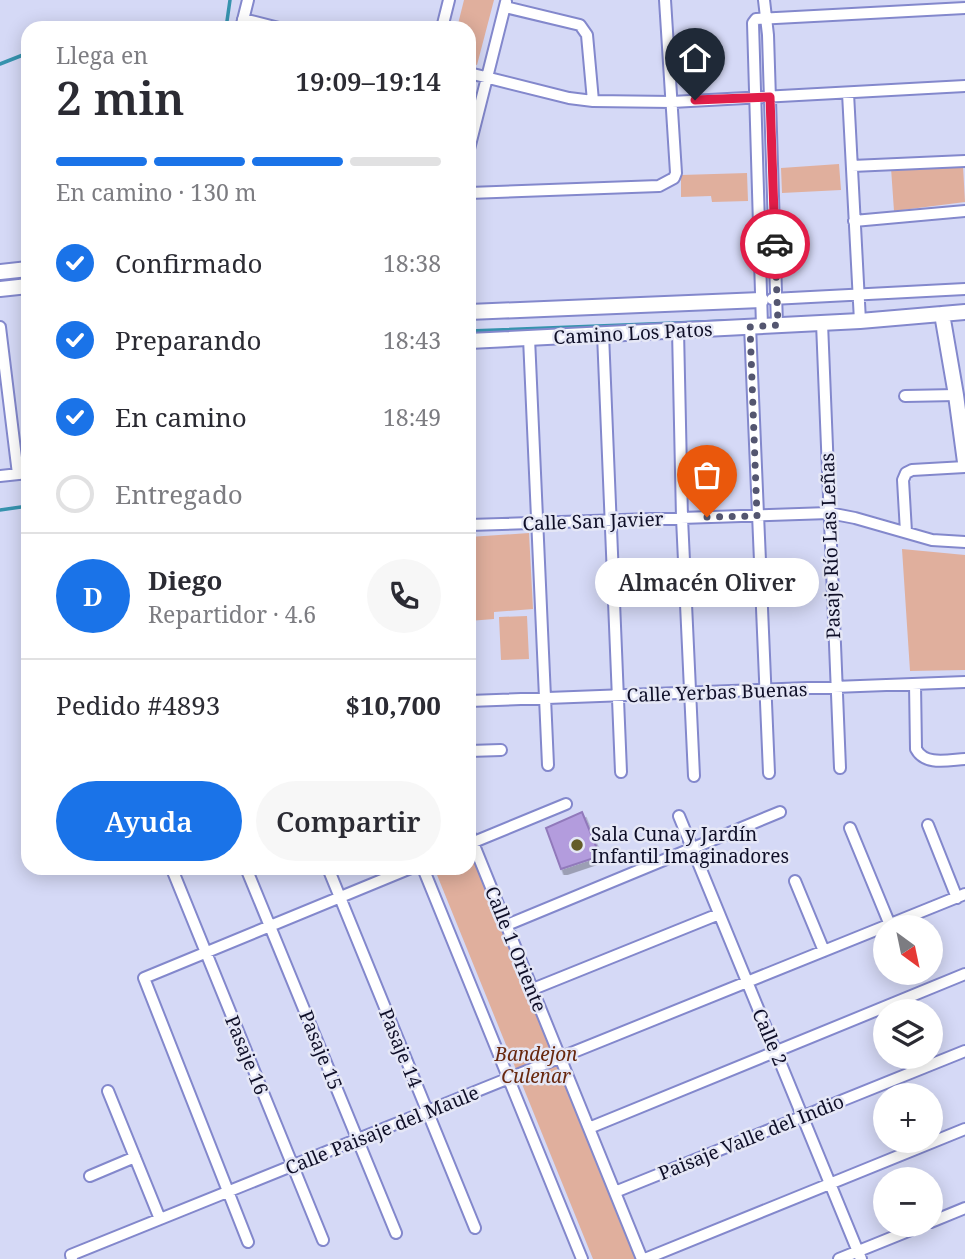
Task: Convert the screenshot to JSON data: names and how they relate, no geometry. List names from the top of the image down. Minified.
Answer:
{"streets":{"street":["Camino Los Patos","Calle San Javier","Pasaje Río Las Leñas","Calle Yerbas Buenas","Calle 1 Oriente","Calle 2","Pasaje 14","Pasaje 15","Pasaje 16","Calle Paisaje del Maule","Paisaje Valle del Indio"]},"crossings":[["Camino Los Patos","Pasaje Río Las Leñas"],["Calle San Javier","Pasaje Río Las Leñas"],["Pasaje Río Las Leñas","Calle Yerbas Buenas"],["Calle 1 Oriente","Calle Paisaje del Maule"],["Calle 1 Oriente","Paisaje Valle del Indio"],["Calle 2","Calle Paisaje del Maule"],["Calle 2","Paisaje Valle del Indio"],["Pasaje 14","Calle Paisaje del Maule"],["Pasaje 15","Calle Paisaje del Maule"],["Pasaje 16","Calle Paisaje del Maule"]],"parks":["Bandejon Culenar"],"places":["Almacén Oliver","Sala Cuna y Jardín Infantil Imaginadores"],"north":"bottom right","page":{"heading":["2 min","Llega en","19:09–19:14"],"panel":["Diego","Repartidor · 4.6","Pedido #4893","$10,700"],"bar":"En camino · 130 m","list":[["Confirmado","18:38"],["Preparando","18:43"],["En camino","18:49"],"Entregado"],"bubble":"Almacén Oliver","round":"D","buttons":["Ayuda","Compartir"],"map_buttons":["+","−"]}}
